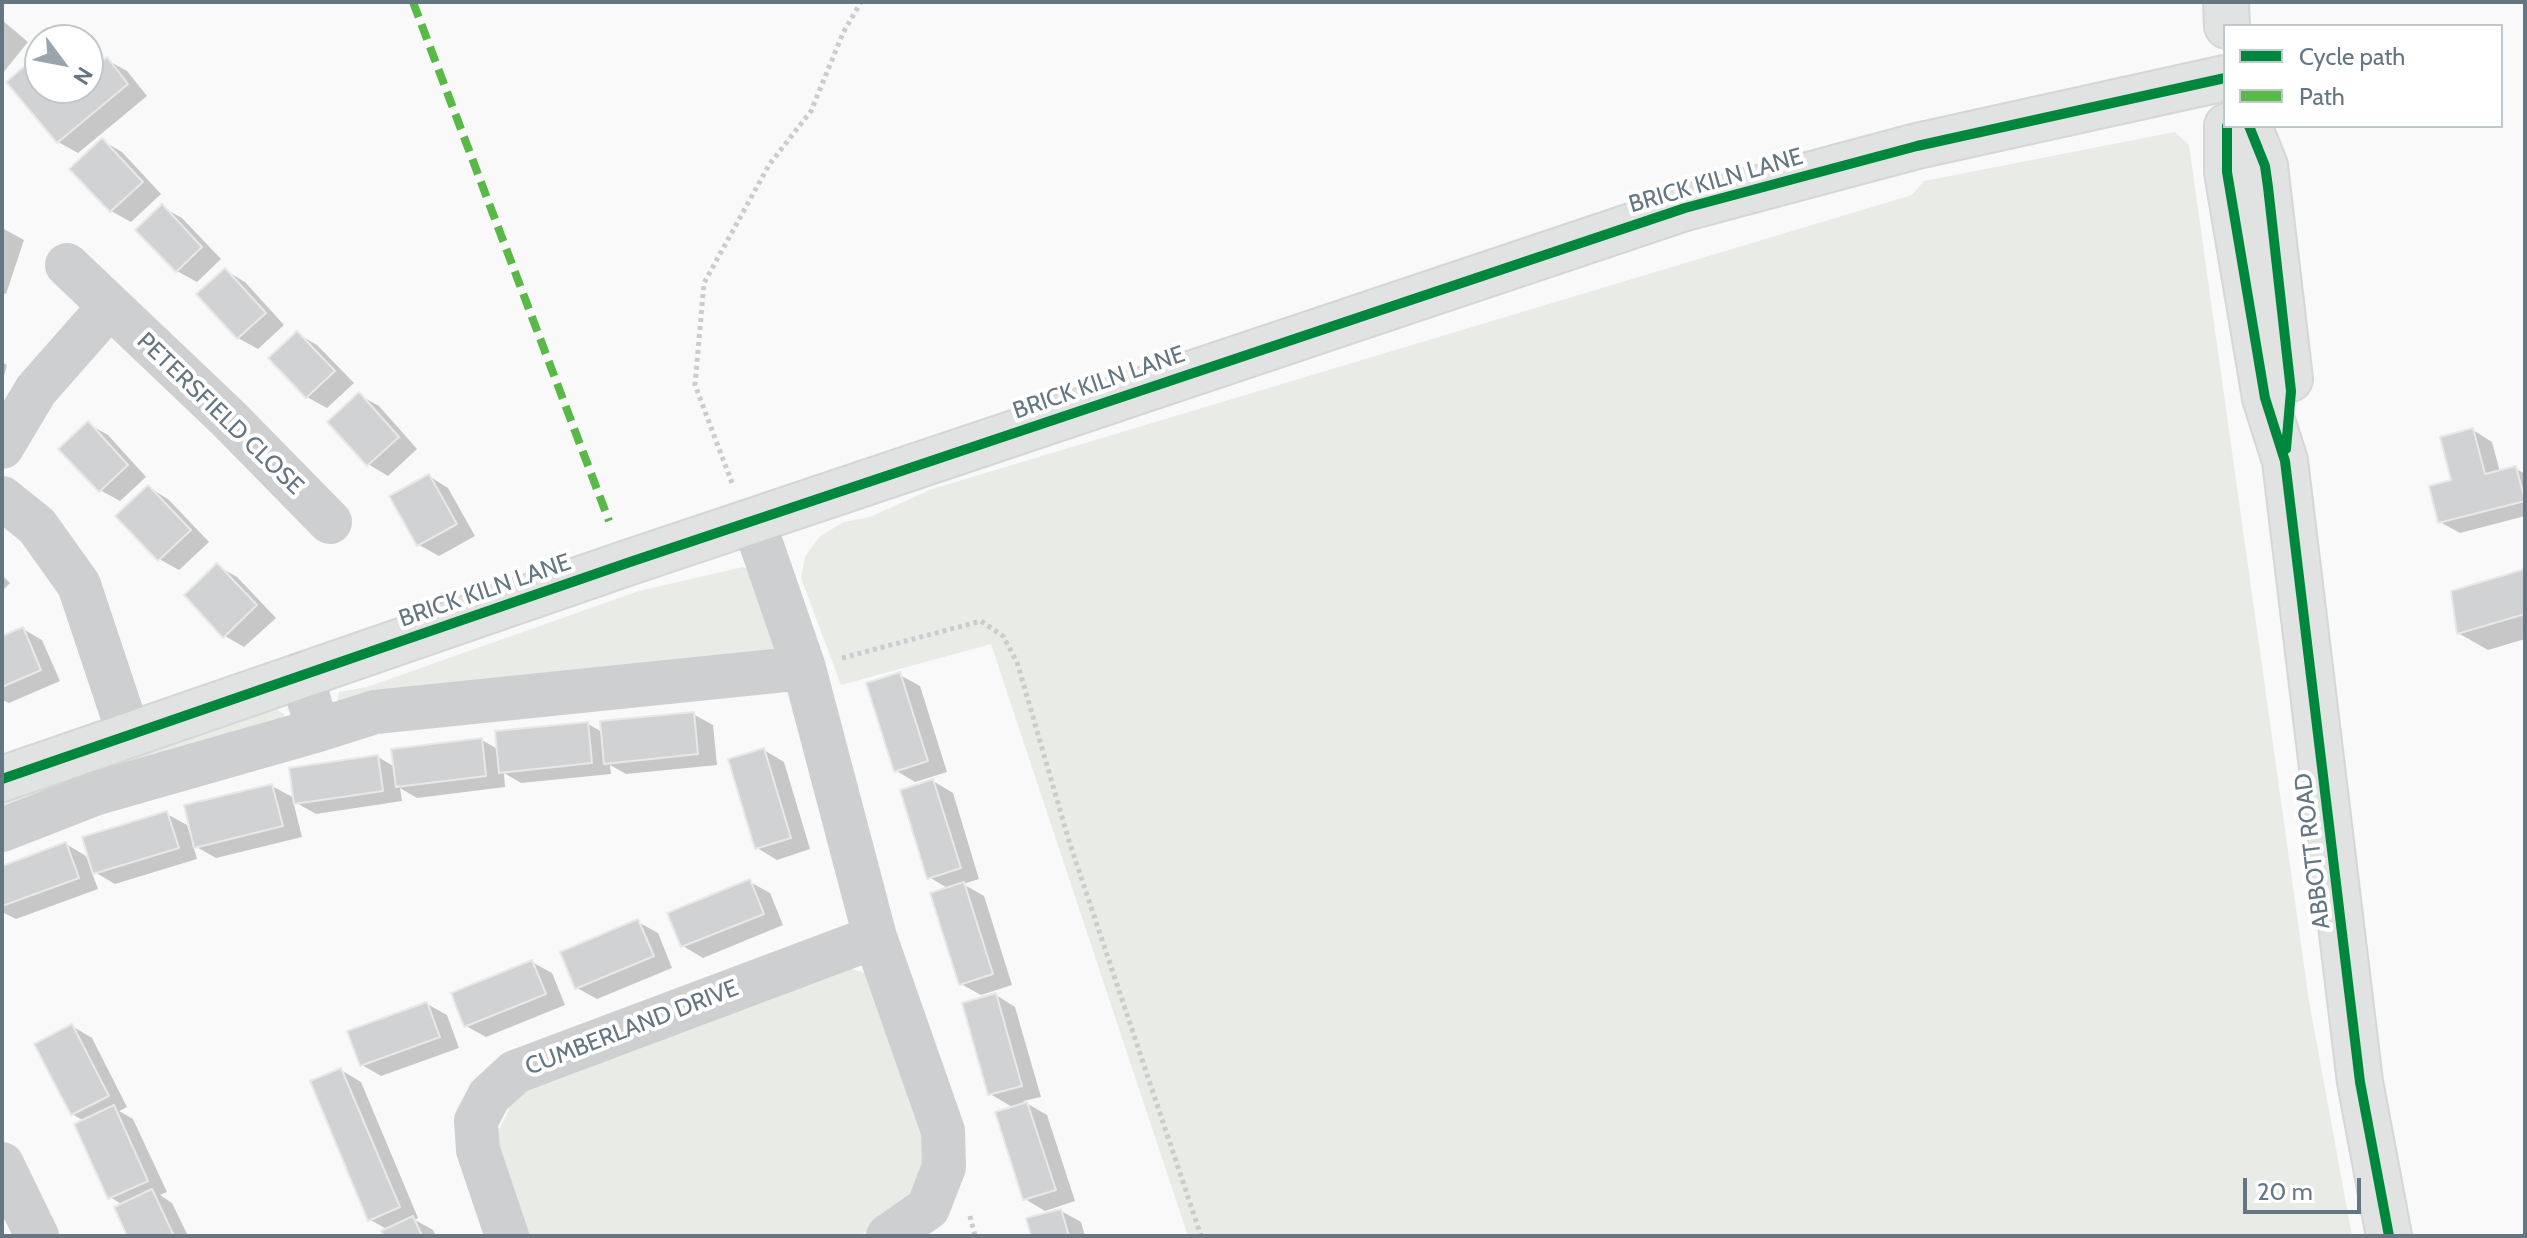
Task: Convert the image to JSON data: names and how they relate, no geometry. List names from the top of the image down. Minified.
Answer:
{"streets":{"street":["BRICK KILN LANE","PETERSFIELD CLOSE","ABBOTT ROAD","CUMBERLAND DRIVE"]},"legend":["Cycle path","Path"],"scale_bar":"20 m","north":"bottom right"}
